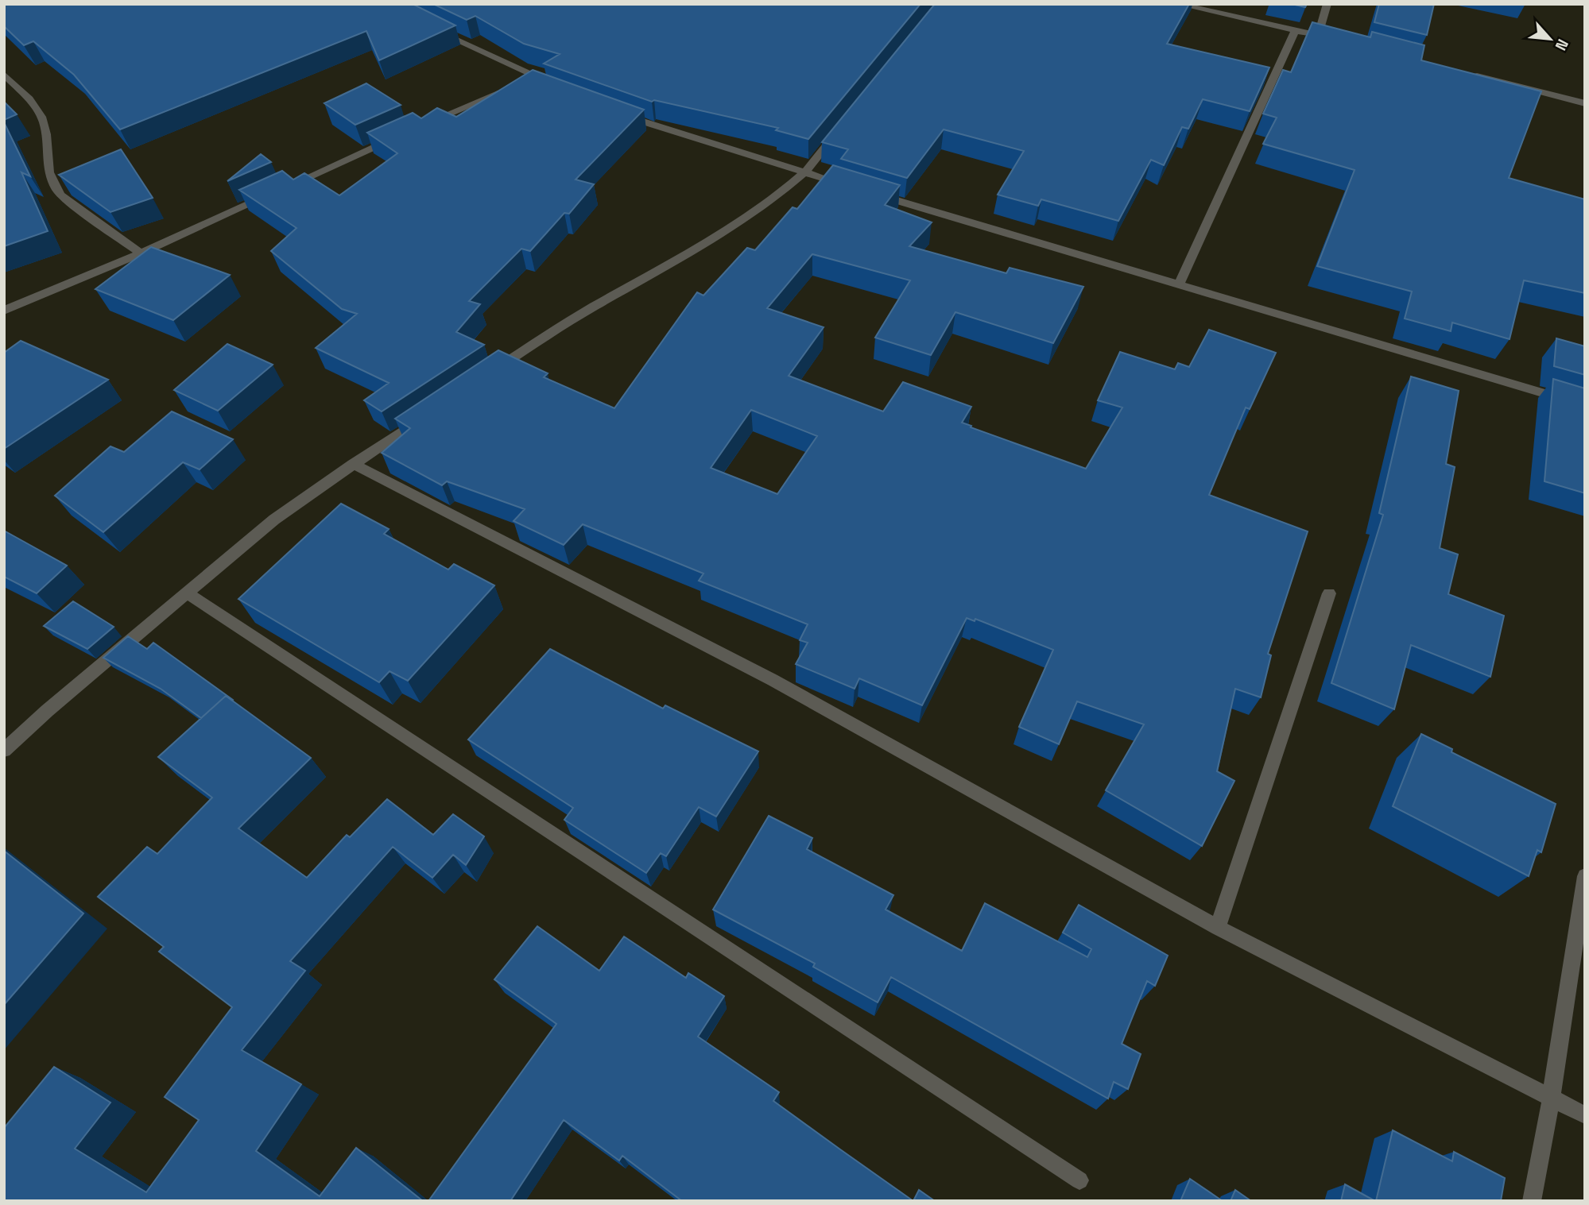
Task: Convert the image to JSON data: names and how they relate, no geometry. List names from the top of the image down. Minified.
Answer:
{"north":"bottom right"}
